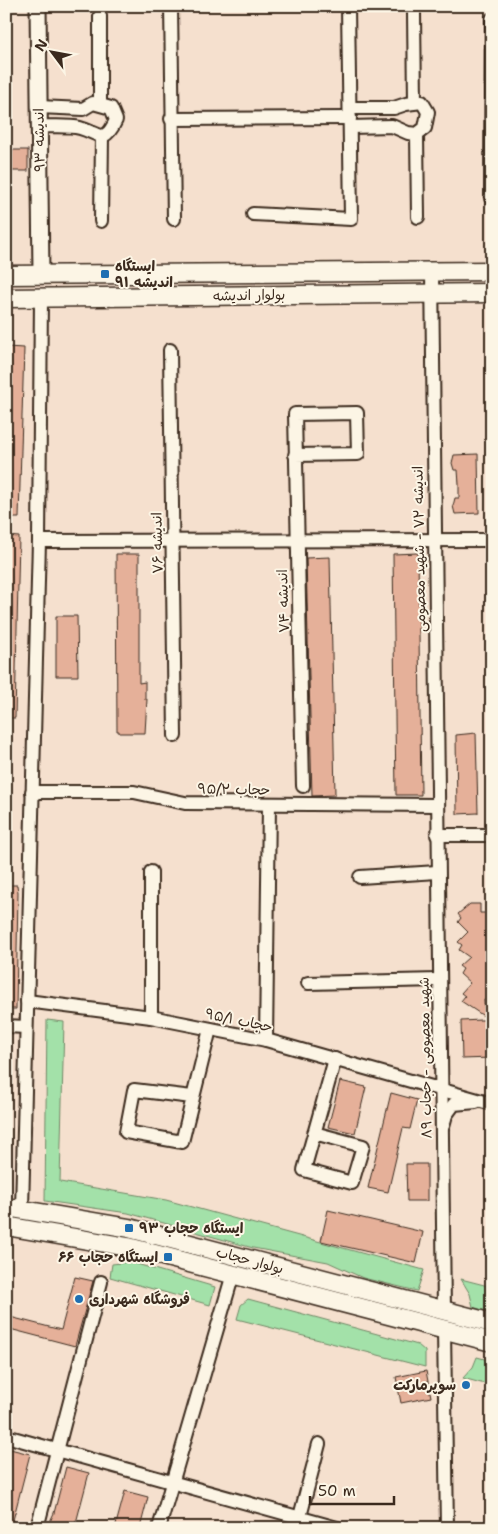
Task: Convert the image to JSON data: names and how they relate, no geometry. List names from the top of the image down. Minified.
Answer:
{"streets":{"main road":["بولوار اندیشه","بولوار حجاب"],"street":["اندیشه ۹۳","اندیشه ۷۶","اندیشه ۷۲ - شهید معصومی","اندیشه ۷۴","حجاب ۹۵/۲","حجاب ۹۵/۱","شهید معصومی - حجاب ۸۹"]},"crossings":[["اندیشه ۹۳","بولوار اندیشه"],["بولوار اندیشه","اندیشه ۷۲ - شهید معصومی"],["اندیشه ۷۲ - شهید معصومی","حجاب ۹۵/۲"],["اندیشه ۷۲ - شهید معصومی","شهید معصومی - حجاب ۸۹"],["حجاب ۹۵/۲","شهید معصومی - حجاب ۸۹"],["حجاب ۹۵/۱","شهید معصومی - حجاب ۸۹"],["شهید معصومی - حجاب ۸۹","بولوار حجاب"]],"places":{"transit":["ایستگاه اندیشه ۹۱","ایستگاه حجاب ۹۳","ایستگاه حجاب ۶۶"],"other":["فروشگاه شهرداری","سوپرمارکت"]},"scale_bar":"50 m","north":"top left"}
